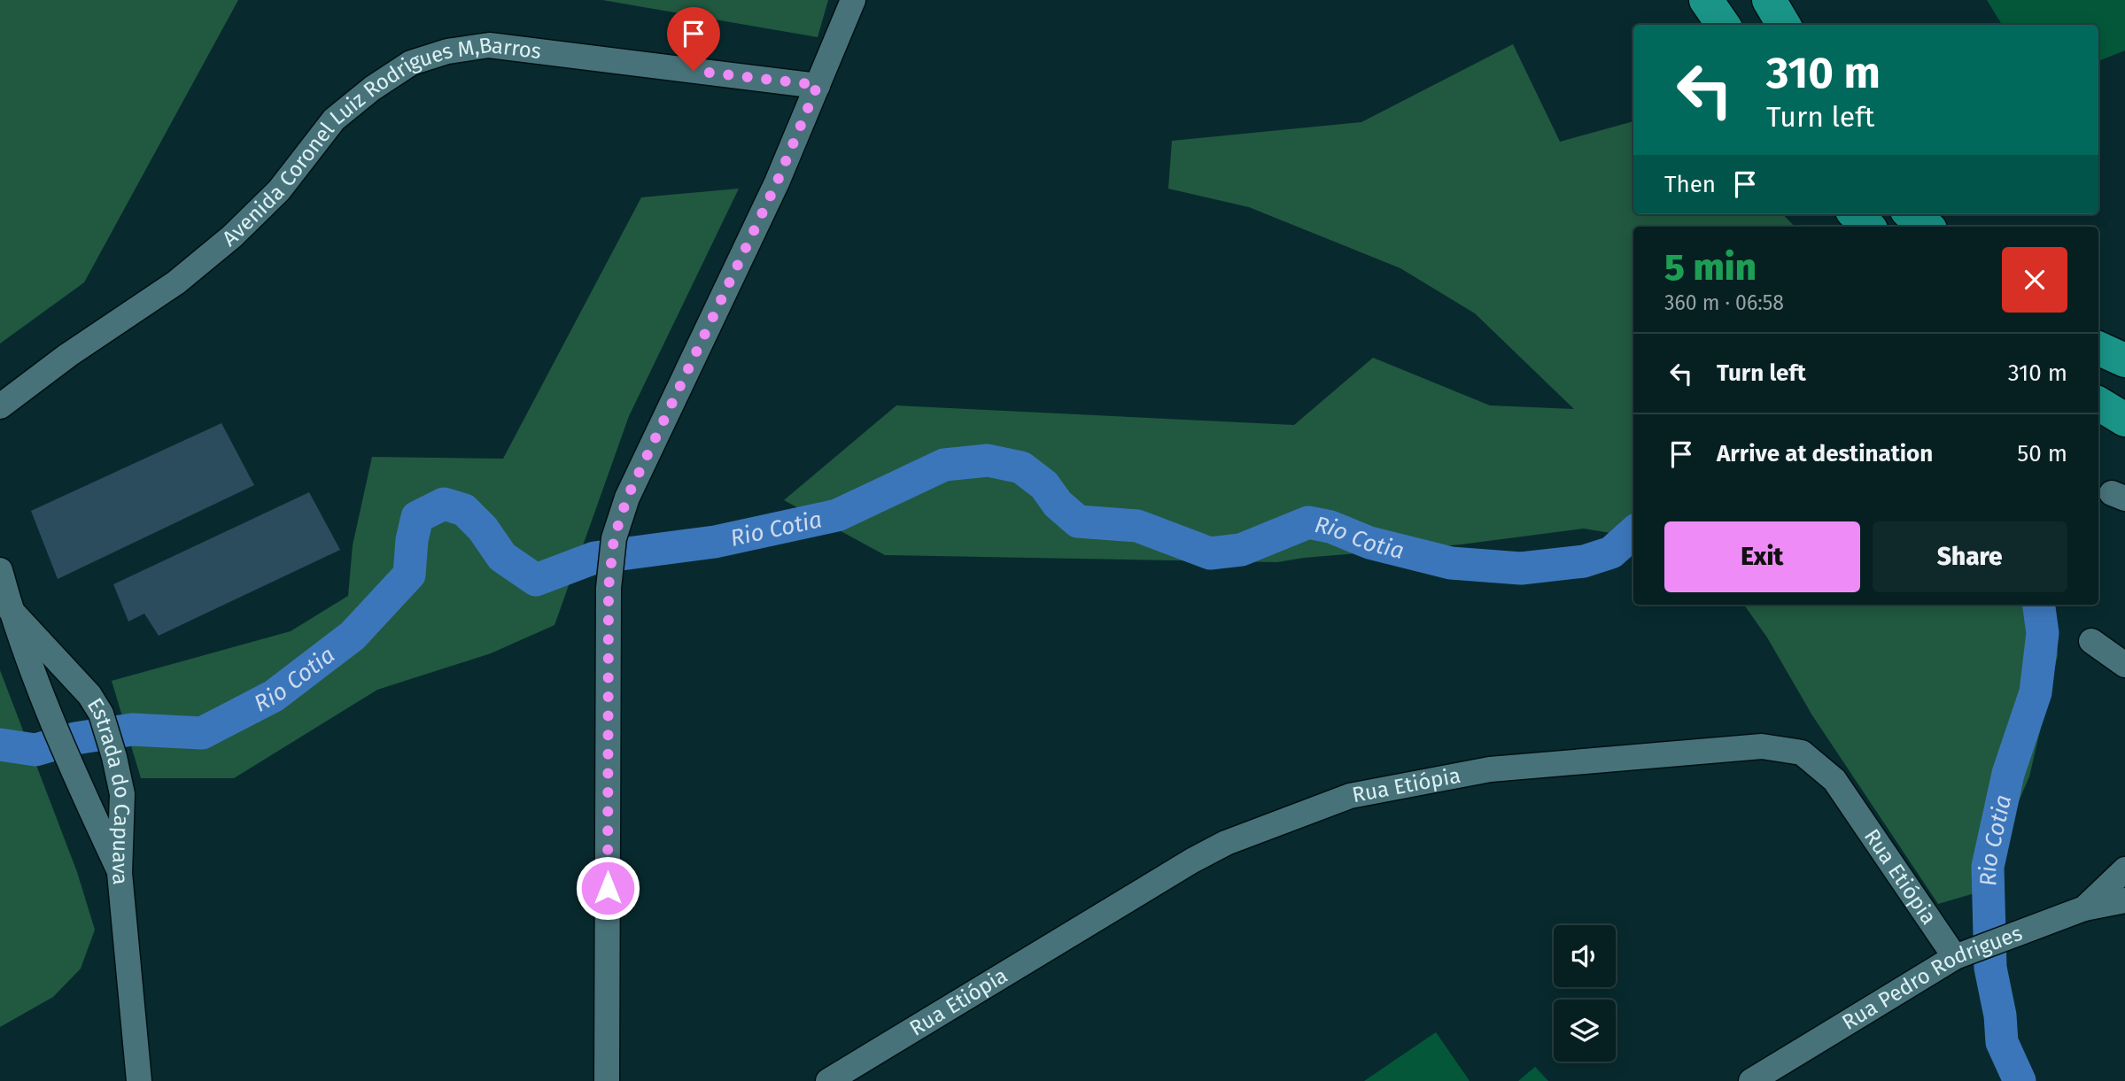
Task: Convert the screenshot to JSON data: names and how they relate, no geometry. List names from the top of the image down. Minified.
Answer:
{"streets":{"street":["Avenida Coronel Luiz Rodrigues M,Barros","Estrada do Capuava","Rua Etiópia","Rua Pedro Rodrigues"]},"crossings":[["Rua Etiópia","Rua Pedro Rodrigues"]],"water":["Rio Cotia"],"page":{"turn":["310 m","Turn left"],"then":"Then","heading":["5 min","360 m · 06:58"],"list":[{"name":"Turn left","value":"310 m"},{"name":"Arrive at destination","value":"50 m"}],"buttons":["Exit","Share"]}}
